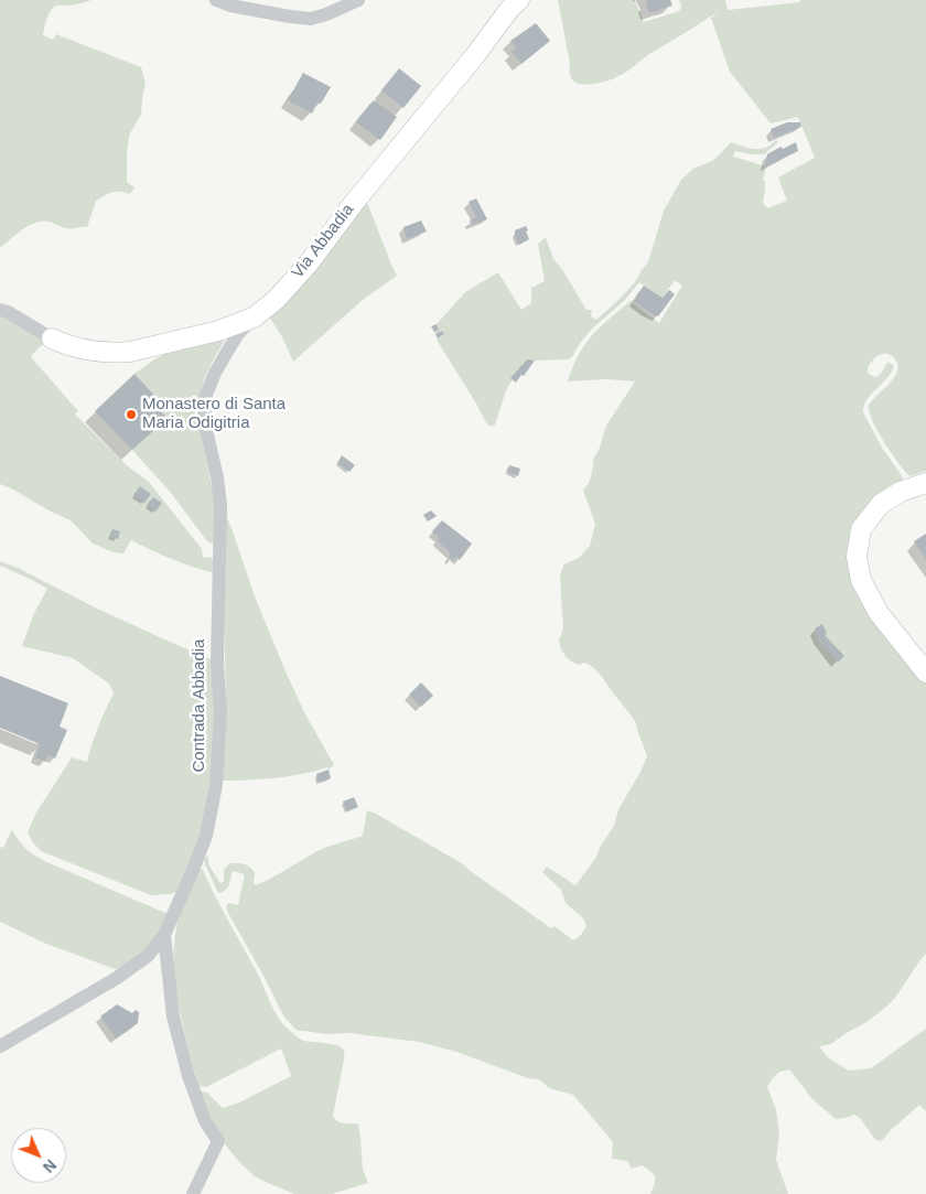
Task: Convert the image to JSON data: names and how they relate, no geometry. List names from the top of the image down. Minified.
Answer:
{"streets":{"street":["Via Abbadia","Contrada Abbadia"]},"crossings":[["Via Abbadia","Contrada Abbadia"]],"places":["Monastero di Santa Maria Odigitria"],"north":"bottom right"}
